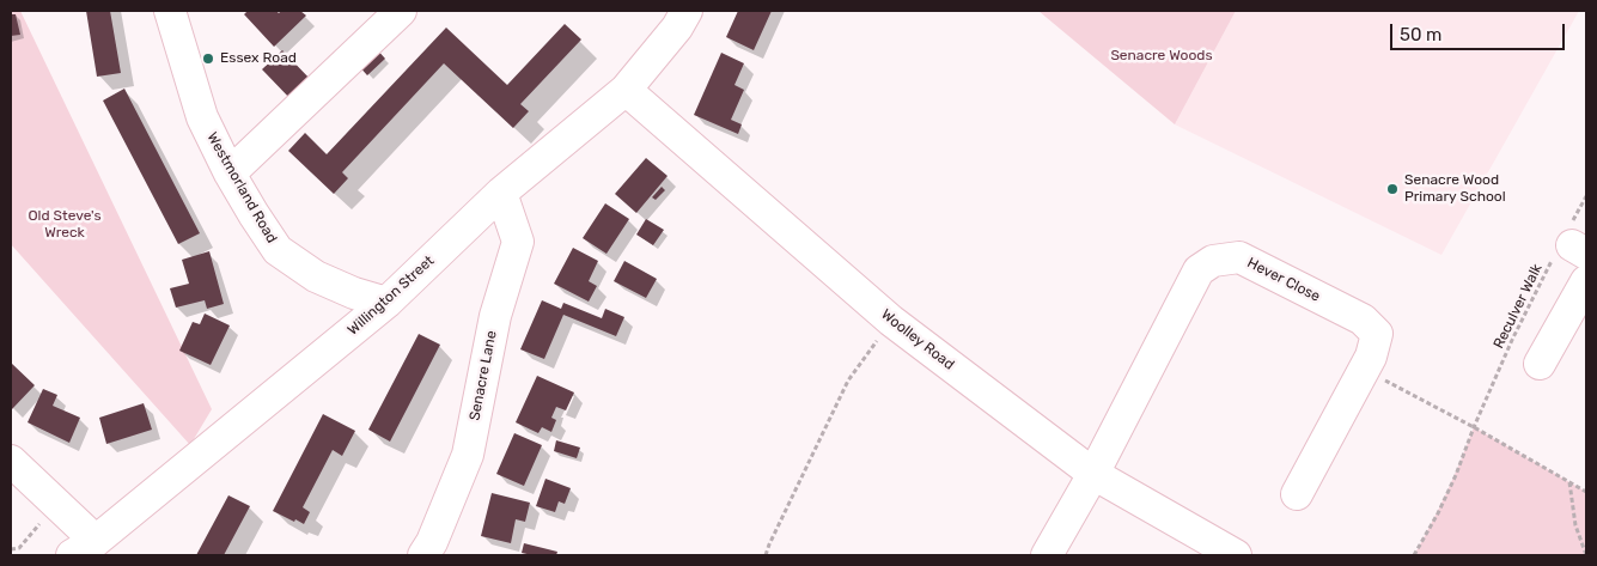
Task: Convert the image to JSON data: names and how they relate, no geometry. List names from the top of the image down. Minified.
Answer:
{"streets":{"street":["Westmorland Road","Hever Close","Willington Street","Woolley Road","Senacre Lane"],"path":["Reculver Walk"]},"crossings":[["Westmorland Road","Willington Street"],["Hever Close","Woolley Road"],["Willington Street","Woolley Road"],["Willington Street","Senacre Lane"]],"parks":["Senacre Woods","Old Steve's Wreck"],"places":["Essex Road","Senacre Wood Primary School"],"scale_bar":"50 m"}
